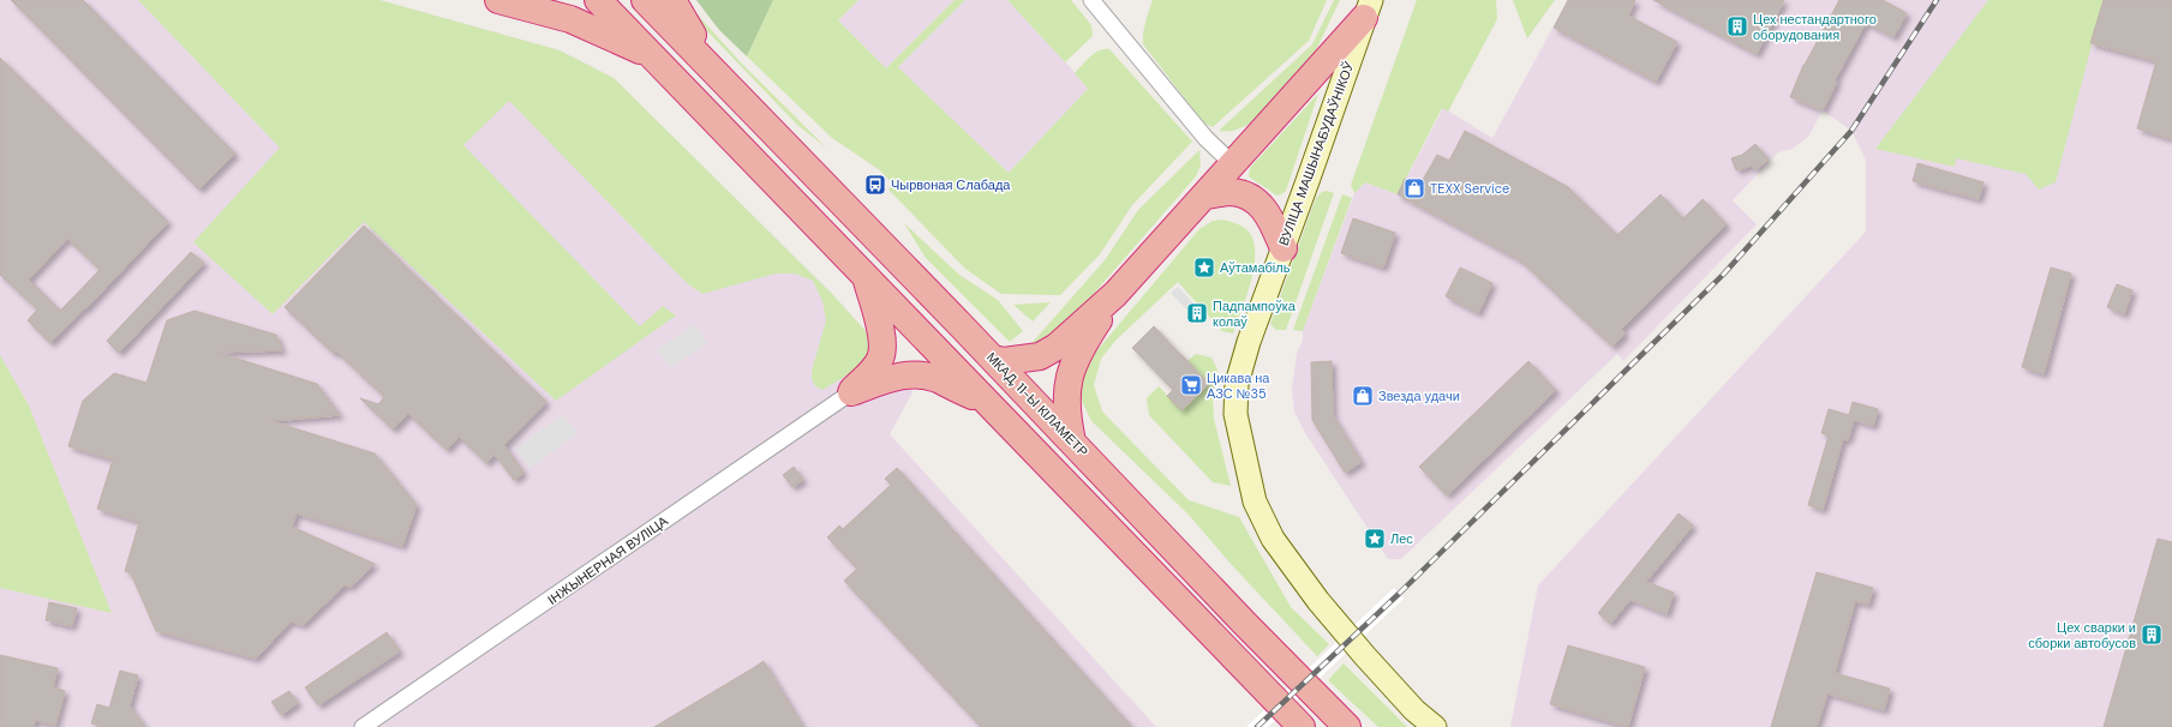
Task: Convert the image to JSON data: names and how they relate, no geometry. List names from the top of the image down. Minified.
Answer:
{"streets":{"highway":["МКАД, 11-Ы КІЛАМЕТР"],"main road":["ВУЛІЦА МАШЫНАБУДАЎНІКОЎ"],"street":["ІНЖЫНЕРНАЯ ВУЛІЦА"]},"places":{"building":["Цех нестандартного оборудования","Падпампоўка колаў","Цех сварки и сборки автобусов"],"bus stop":["Чырвоная Слабада"],"shop":["TEXX Service","Звезда удачи"],"place":["Аўтамабіль","Лес"],"supermarket":["Цикава на АЗС №35"]}}
